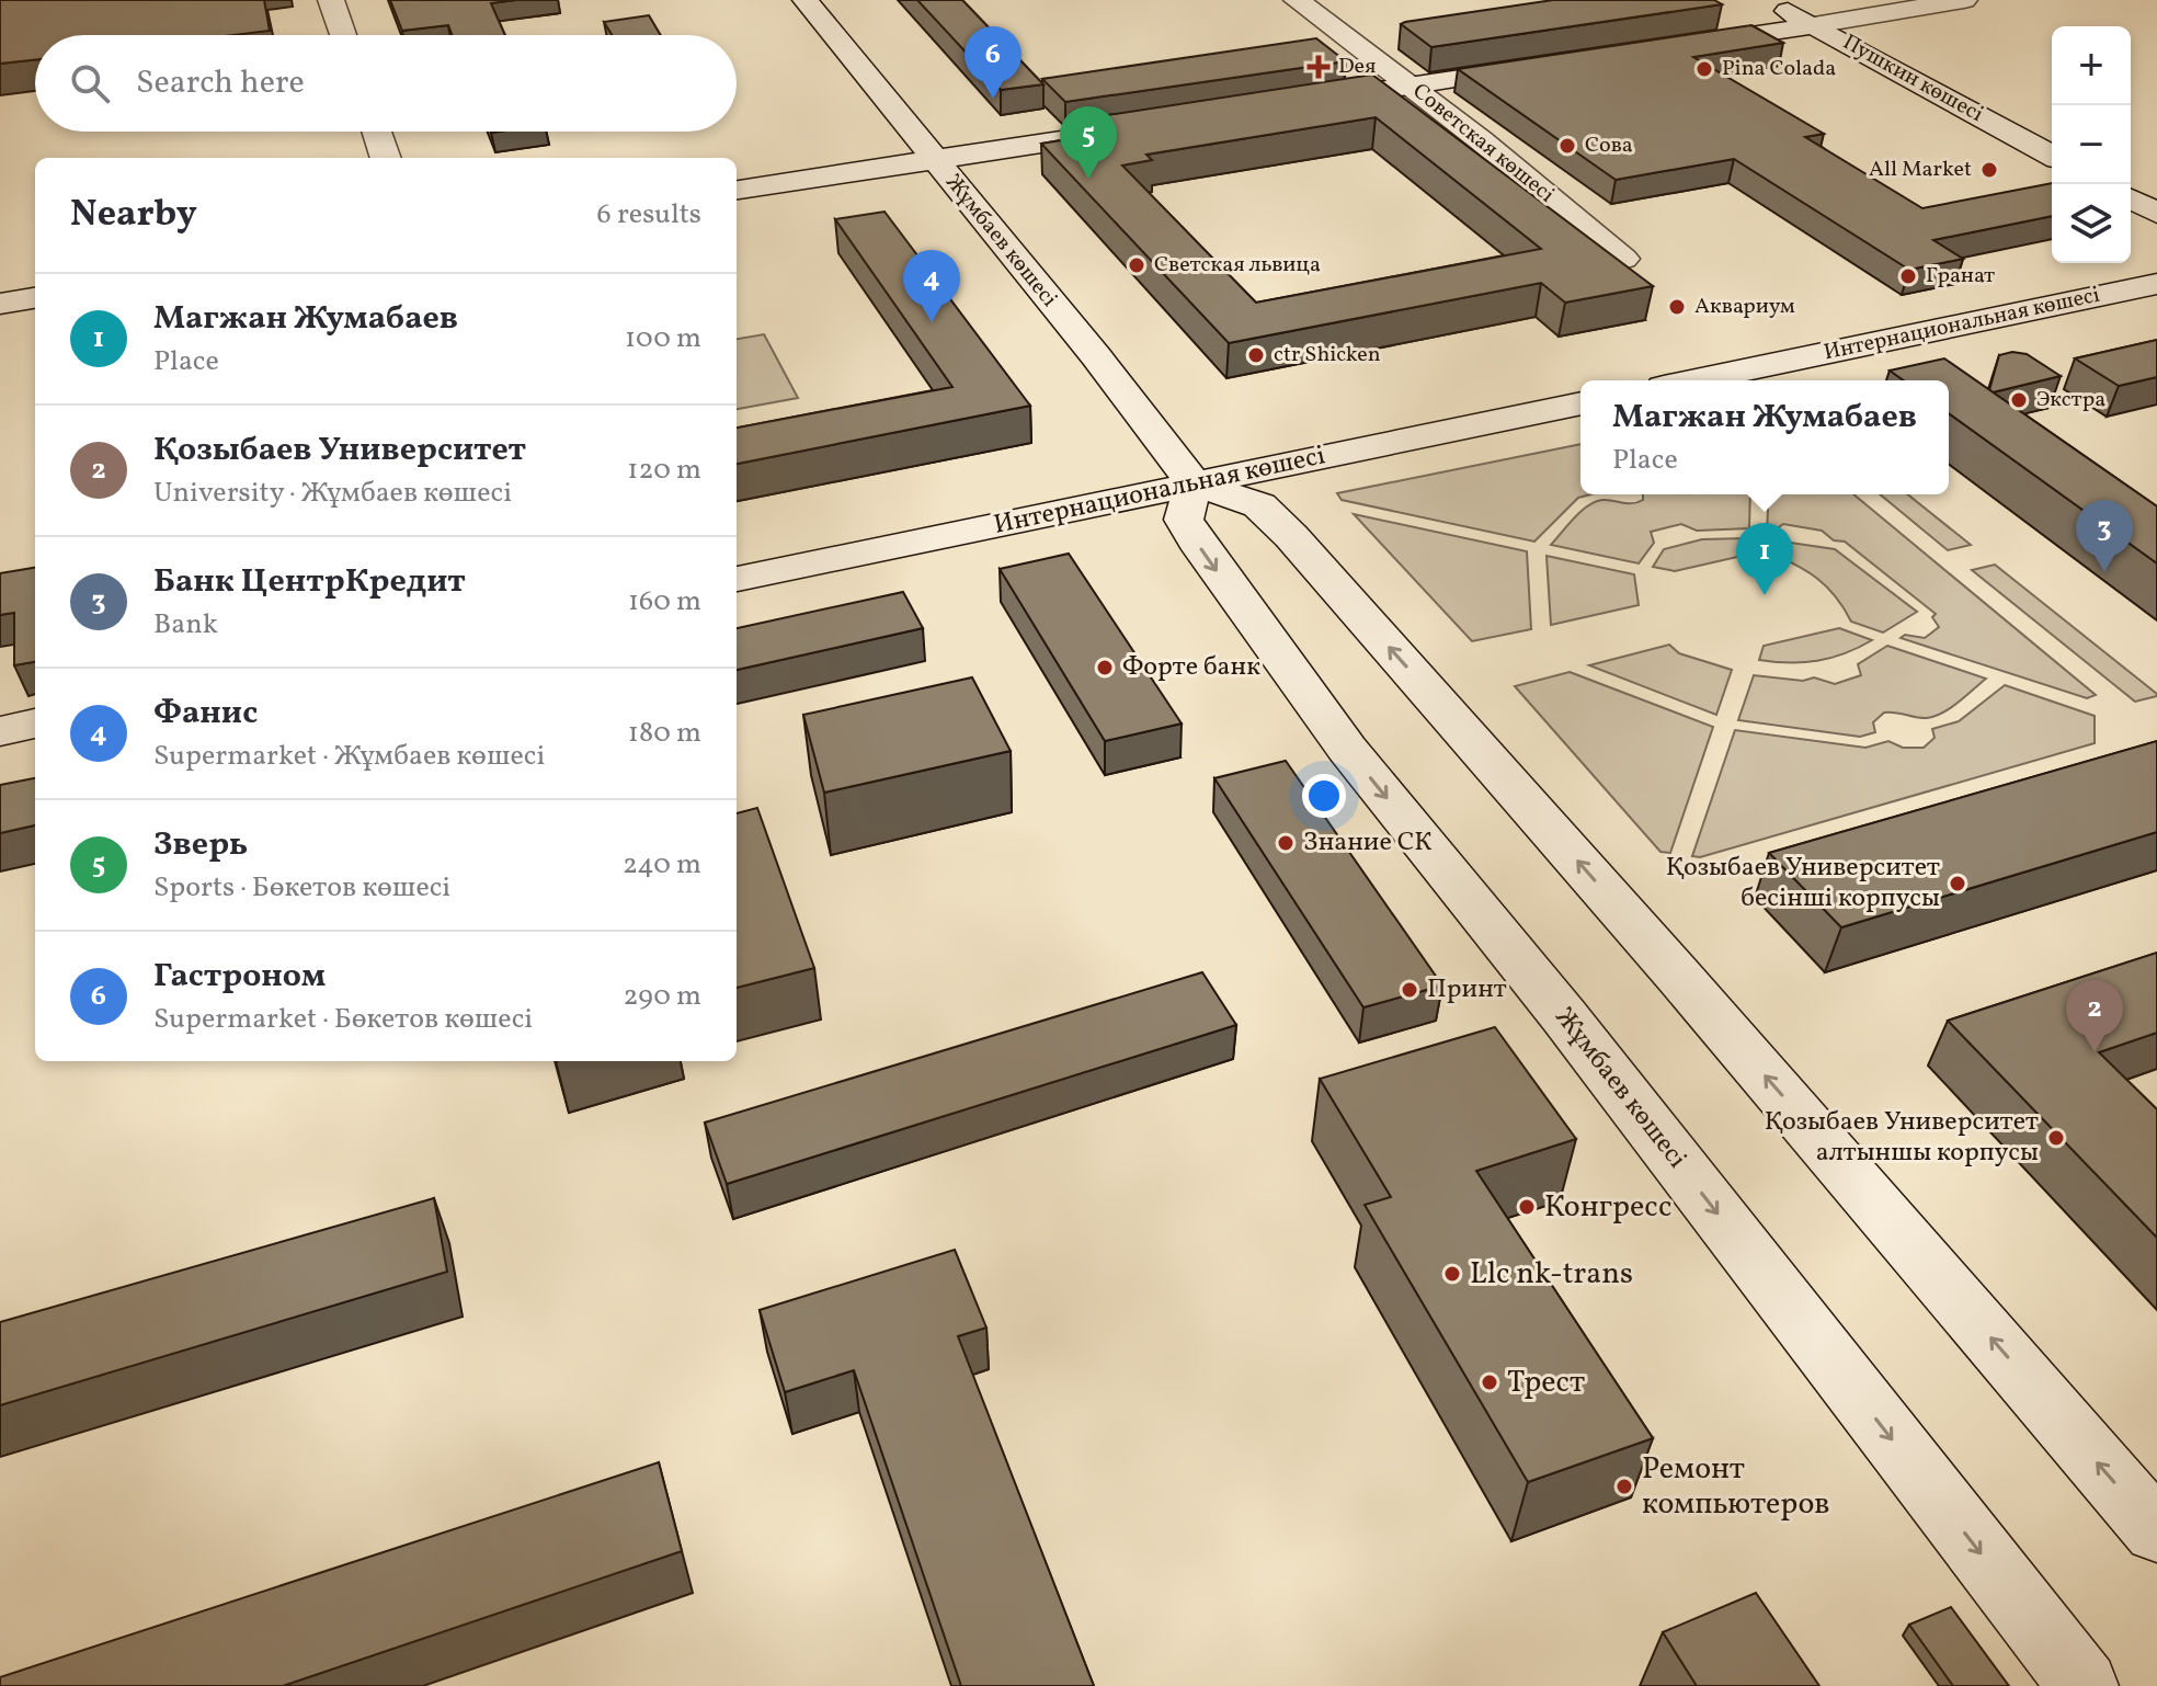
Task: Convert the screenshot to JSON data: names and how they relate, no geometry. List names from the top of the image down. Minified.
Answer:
{"streets":{"street":["Пушкин көшесі","Советская көшесі","Жұмбаев көшесі","Интернациональная көшесі"]},"crossings":[["Жұмбаев көшесі","Интернациональная көшесі"]],"places":{"health":["Deя"],"other":["Pina Colada","Сова","All Market","Светская львица","Гранат","Аквариум","ctr Shicken","Экстра","Форте банк","Знание СК","Қозыбаев Университет бесінші корпусы","Принт","Қозыбаев Университет алтыншы корпусы","Конгресс","Llc nk-trans","Трест","Ремонт компьютеров"]},"page":{"map_buttons":["+","−"],"pins":["6","5","4","3","1","2"],"search":"Search here","heading":["Nearby","6 results"],"list":[{"mark":"1","name":"Магжан Жумабаев","note":"Place","value":"100 m"},{"mark":"2","name":"Қозыбаев Университет","note":"University · Жұмбаев көшесі","value":"120 m"},{"mark":"3","name":"Банк ЦентрКредит","note":"Bank","value":"160 m"},{"mark":"4","name":"Фанис","note":"Supermarket · Жұмбаев көшесі","value":"180 m"},{"mark":"5","name":"Зверь","note":"Sports · Бөкетов көшесі","value":"240 m"},{"mark":"6","name":"Гастроном","note":"Supermarket · Бөкетов көшесі","value":"290 m"}],"popup":["Магжан Жумабаев","Place"]}}
